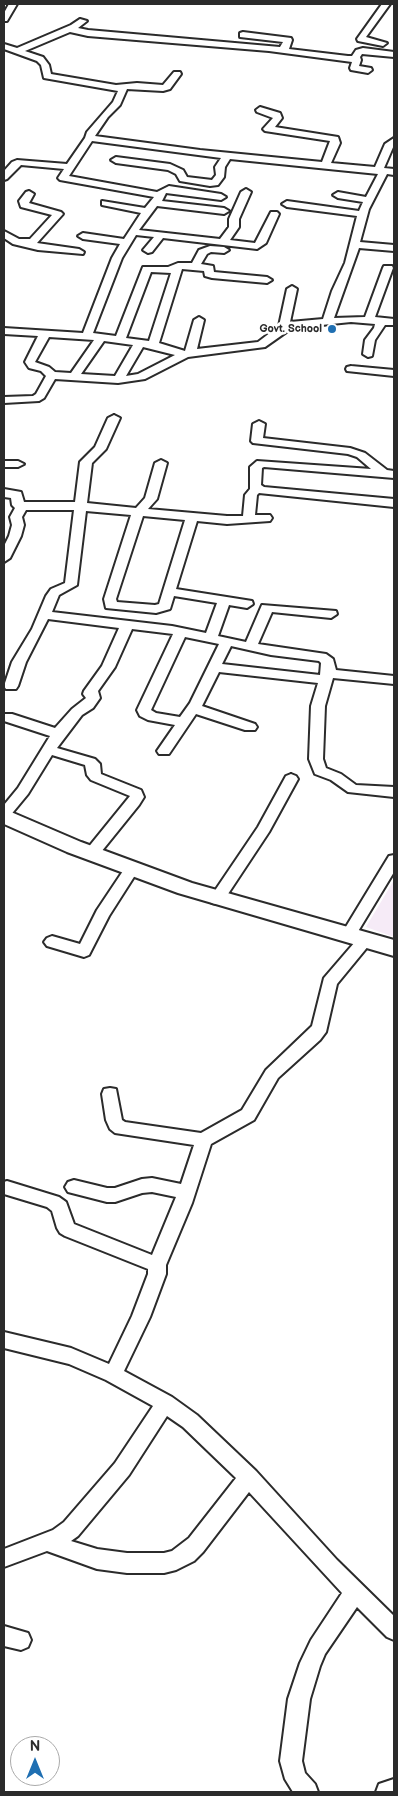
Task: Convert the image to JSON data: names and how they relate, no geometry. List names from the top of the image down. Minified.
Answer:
{"places":["Govt. School"],"north":"top"}
